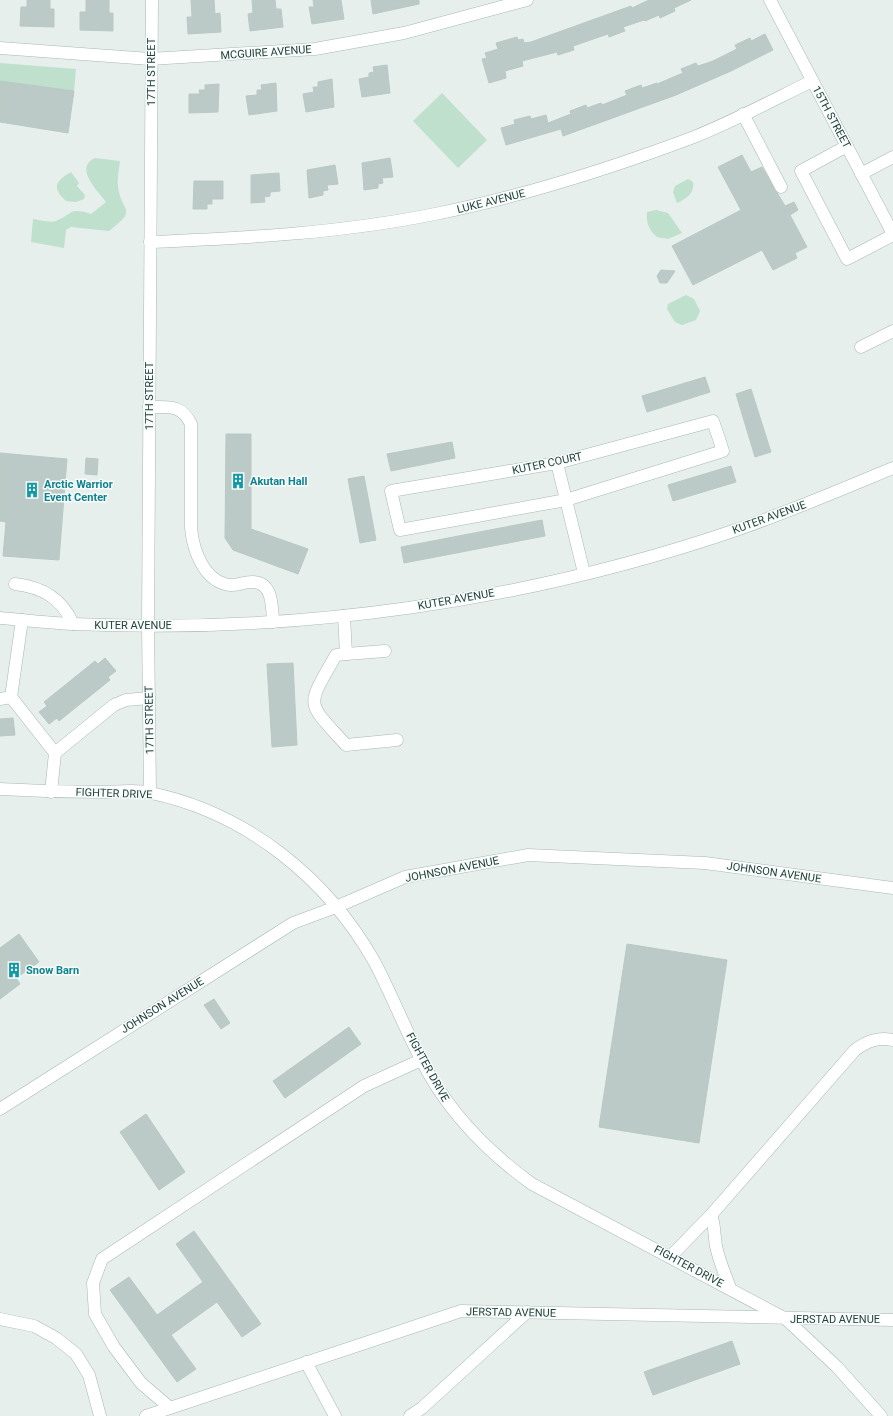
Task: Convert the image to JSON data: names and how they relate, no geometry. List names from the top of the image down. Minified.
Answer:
{"streets":{"street":["MCGUIRE AVENUE","17TH STREET","15TH STREET","LUKE AVENUE","KUTER COURT","KUTER AVENUE","FIGHTER DRIVE","JOHNSON AVENUE","JERSTAD AVENUE"]},"crossings":[["MCGUIRE AVENUE","17TH STREET"],["17TH STREET","LUKE AVENUE"],["17TH STREET","KUTER AVENUE"],["17TH STREET","FIGHTER DRIVE"],["15TH STREET","LUKE AVENUE"],["FIGHTER DRIVE","JOHNSON AVENUE"],["FIGHTER DRIVE","JERSTAD AVENUE"]],"places":{"building":["Akutan Hall","Arctic Warrior Event Center","Snow Barn"]}}
